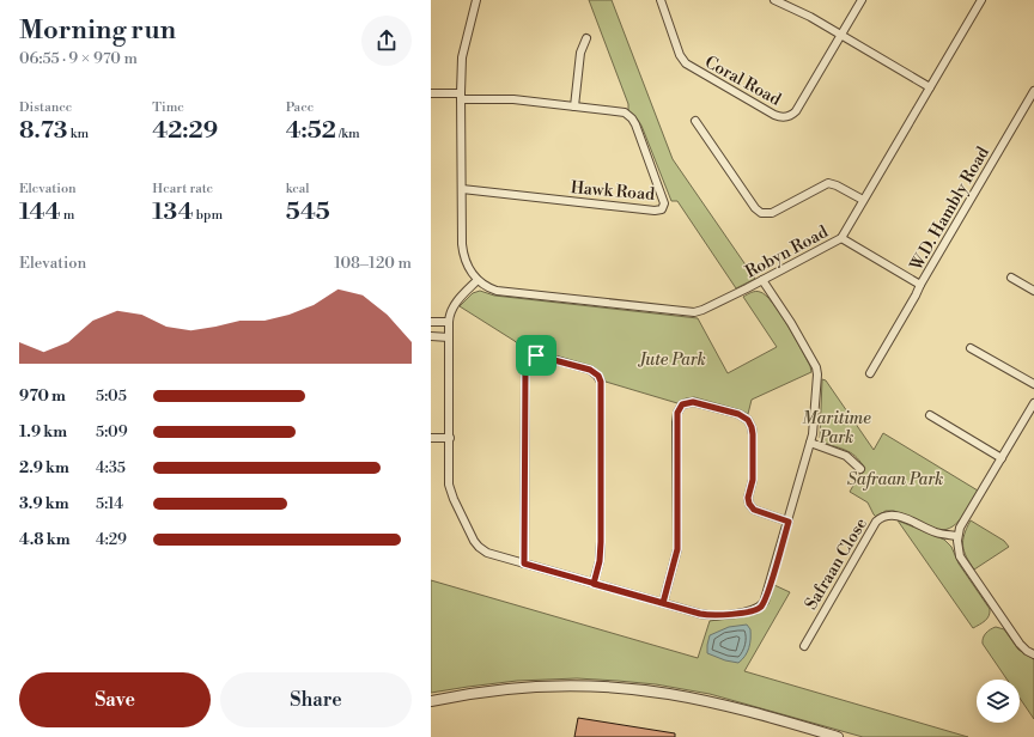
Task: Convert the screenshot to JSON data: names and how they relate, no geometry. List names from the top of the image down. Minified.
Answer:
{"streets":{"street":["Coral Road","Hawk Road","W.D. Hambly Road","Robyn Road","Safraan Close"]},"crossings":[["W.D. Hambly Road","Robyn Road"]],"parks":["Jute Park","Maritime Park","Safraan Park"],"page":{"heading":["Morning run","06:55 · 9 × 970 m"],"stats":[["Distance","8.73 km"],["Time","42:29"],["Pace","4:52 /km"],["Elevation","144 m"],["Heart rate","134 bpm"],["kcal","545"]],"chart":["Elevation","108–120 m"],"list":[{"name":"970 m","note":"5:05"},{"name":"1.9 km","note":"5:09"},{"name":"2.9 km","note":"4:35"},{"name":"3.9 km","note":"5:14"},{"name":"4.8 km","note":"4:29"}],"buttons":["Save","Share"]}}
